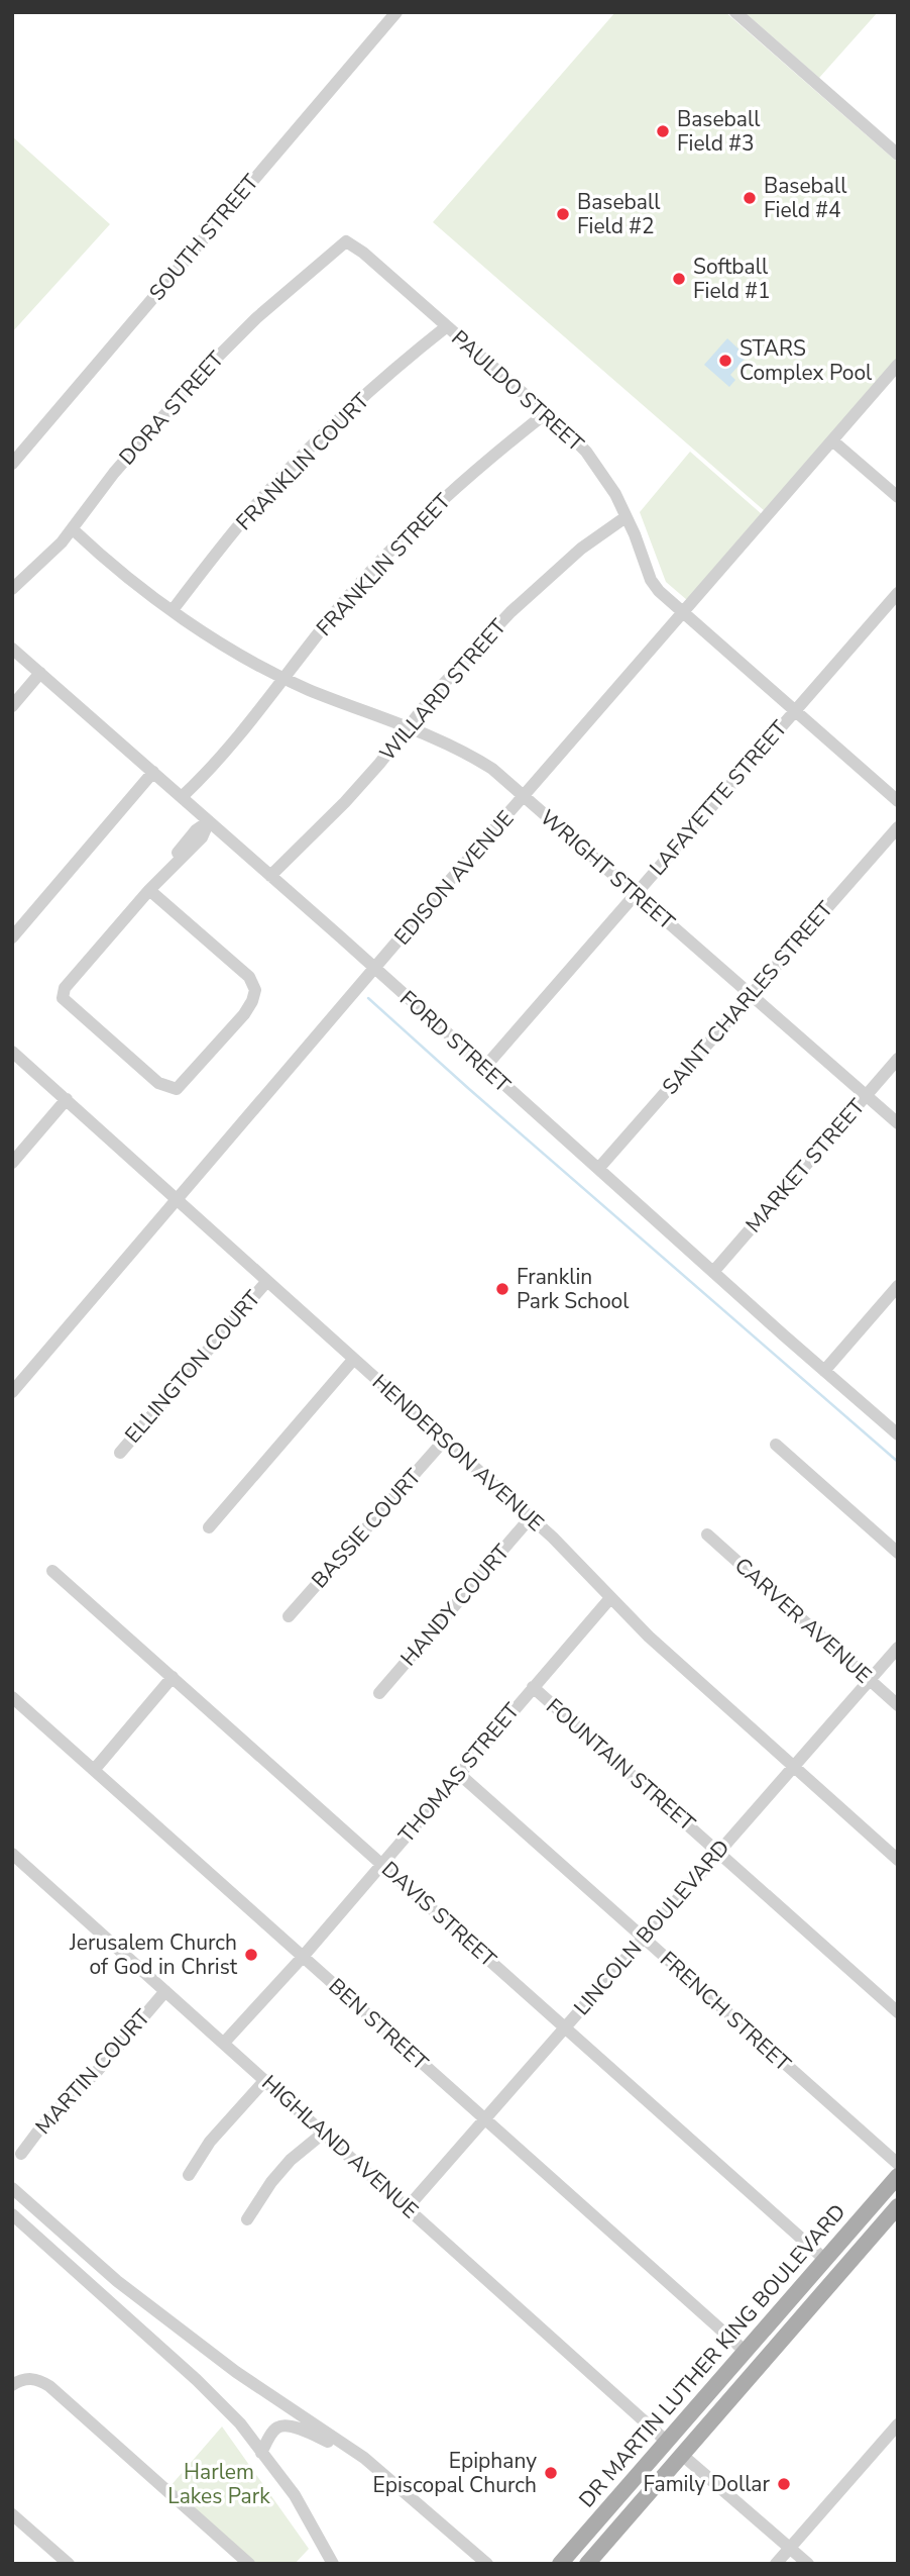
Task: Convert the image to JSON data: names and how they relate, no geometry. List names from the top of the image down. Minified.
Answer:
{"streets":{"main road":["DR MARTIN LUTHER KING BOULEVARD"],"street":["SOUTH STREET","PAULDO STREET","DORA STREET","FRANKLIN COURT","FRANKLIN STREET","WILLARD STREET","LAFAYETTE STREET","WRIGHT STREET","EDISON AVENUE","SAINT CHARLES STREET","FORD STREET","MARKET STREET","ELLINGTON COURT","HENDERSON AVENUE","BASSIE COURT","HANDY COURT","CARVER AVENUE","FOUNTAIN STREET","THOMAS STREET","DAVIS STREET","LINCOLN BOULEVARD","FRENCH STREET","BEN STREET","MARTIN COURT","HIGHLAND AVENUE"]},"crossings":[["PAULDO STREET","DORA STREET"],["PAULDO STREET","FRANKLIN COURT"],["PAULDO STREET","FRANKLIN STREET"],["PAULDO STREET","WILLARD STREET"],["PAULDO STREET","LAFAYETTE STREET"],["PAULDO STREET","EDISON AVENUE"],["DORA STREET","WRIGHT STREET"],["FRANKLIN COURT","WRIGHT STREET"],["FRANKLIN STREET","WRIGHT STREET"],["FRANKLIN STREET","FORD STREET"],["WILLARD STREET","WRIGHT STREET"],["WILLARD STREET","FORD STREET"],["LAFAYETTE STREET","WRIGHT STREET"],["LAFAYETTE STREET","FORD STREET"],["WRIGHT STREET","EDISON AVENUE"],["WRIGHT STREET","SAINT CHARLES STREET"],["WRIGHT STREET","MARKET STREET"],["EDISON AVENUE","FORD STREET"],["EDISON AVENUE","HENDERSON AVENUE"],["SAINT CHARLES STREET","FORD STREET"],["FORD STREET","MARKET STREET"],["ELLINGTON COURT","HENDERSON AVENUE"],["HENDERSON AVENUE","BASSIE COURT"],["HENDERSON AVENUE","HANDY COURT"],["HENDERSON AVENUE","THOMAS STREET"],["HENDERSON AVENUE","LINCOLN BOULEVARD"],["CARVER AVENUE","LINCOLN BOULEVARD"],["FOUNTAIN STREET","THOMAS STREET"],["FOUNTAIN STREET","LINCOLN BOULEVARD"],["THOMAS STREET","DAVIS STREET"],["THOMAS STREET","FRENCH STREET"],["THOMAS STREET","BEN STREET"],["THOMAS STREET","HIGHLAND AVENUE"],["DAVIS STREET","LINCOLN BOULEVARD"],["DAVIS STREET","DR MARTIN LUTHER KING BOULEVARD"],["LINCOLN BOULEVARD","FRENCH STREET"],["LINCOLN BOULEVARD","BEN STREET"],["LINCOLN BOULEVARD","HIGHLAND AVENUE"],["BEN STREET","DR MARTIN LUTHER KING BOULEVARD"],["MARTIN COURT","HIGHLAND AVENUE"],["HIGHLAND AVENUE","DR MARTIN LUTHER KING BOULEVARD"]],"parks":["Harlem Lakes Park"],"places":["Baseball Field #3","Baseball Field #4","Baseball Field #2","Softball Field #1","STARS Complex Pool","Franklin Park School","Jerusalem Church of God in Christ","Epiphany Episcopal Church","Family Dollar"]}
